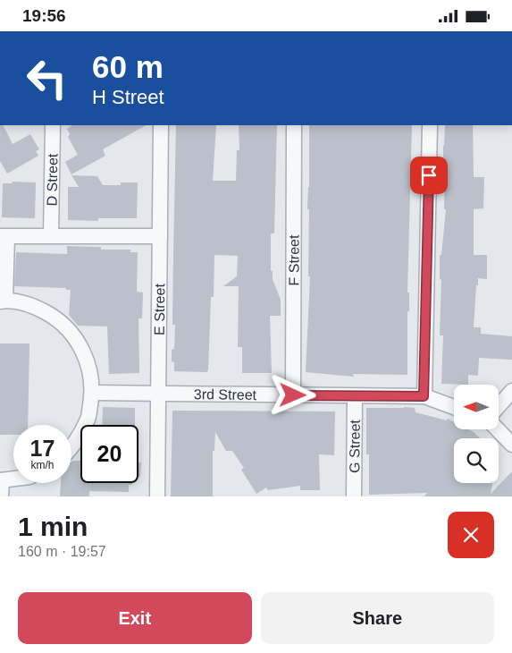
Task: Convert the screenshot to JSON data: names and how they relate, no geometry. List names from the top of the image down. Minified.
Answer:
{"streets":{"lane":["D Street","F Street","E Street","3rd Street","G Street"]},"crossings":[["F Street","3rd Street"],["E Street","3rd Street"],["3rd Street","G Street"]],"north":"left","page":{"status":"19:56","turn":["60 m","H Street"],"speed":"17 km/h","limit":"20","heading":["1 min","160 m · 19:57"],"buttons":["Exit","Share"]}}
